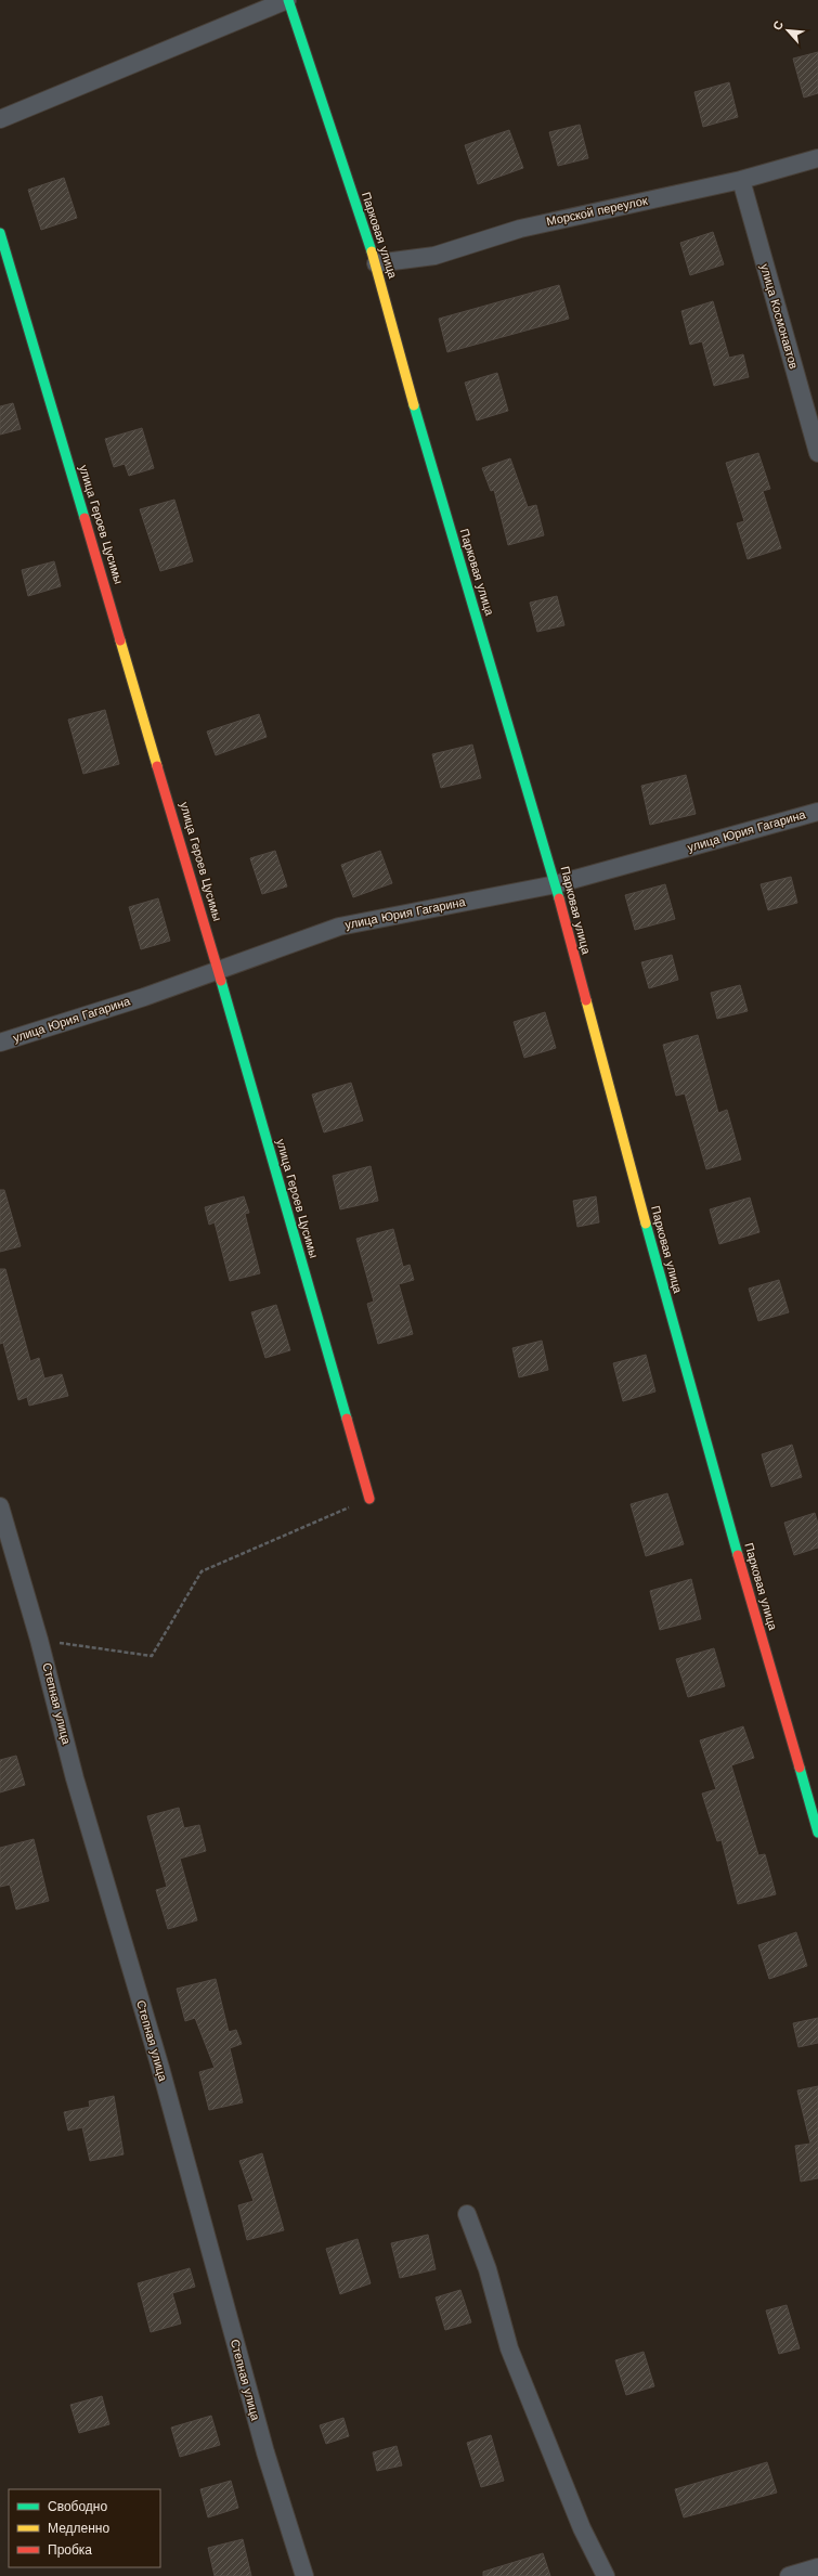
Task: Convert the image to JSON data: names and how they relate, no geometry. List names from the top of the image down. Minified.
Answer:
{"streets":{"street":["Морской переулок","Парковая улица","улица Космонавтов","улица Героев Цусимы","улица Юрия Гагарина","Степная улица"]},"crossings":[["Морской переулок","Парковая улица"],["Морской переулок","улица Космонавтов"],["Парковая улица","улица Юрия Гагарина"],["улица Героев Цусимы","улица Юрия Гагарина"]],"legend":["Свободно","Медленно","Пробка"],"north":"top left"}
